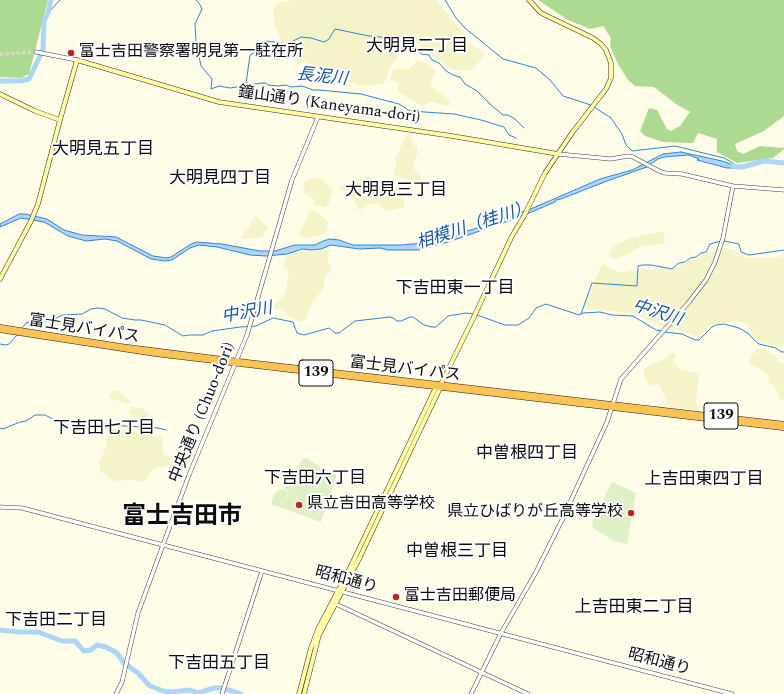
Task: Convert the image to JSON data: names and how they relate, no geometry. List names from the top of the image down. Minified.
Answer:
{"streets":{"highway":["富士見バイパス","139"],"main road":["鐘山通り (Kaneyama-dori)"],"street":["中央通り (Chuo-dori)","昭和通り"]},"crossings":[["鐘山通り (Kaneyama-dori)","中央通り (Chuo-dori)"],["富士見バイパス","中央通り (Chuo-dori)"],["中央通り (Chuo-dori)","昭和通り"]],"districts":["大明見二丁目","大明見五丁目","大明見四丁目","大明見三丁目","下吉田東一丁目","下吉田七丁目","中曽根四丁目","下吉田六丁目","上吉田東四丁目","富士吉田市","中曽根三丁目","上吉田東二丁目","下吉田二丁目","下吉田五丁目"],"water":["長泥川","相模川（桂川）","中沢川"],"places":["富士吉田警察署明見第一駐在所","県立吉田高等学校","県立ひばりが丘高等学校","富士吉田郵便局"]}
